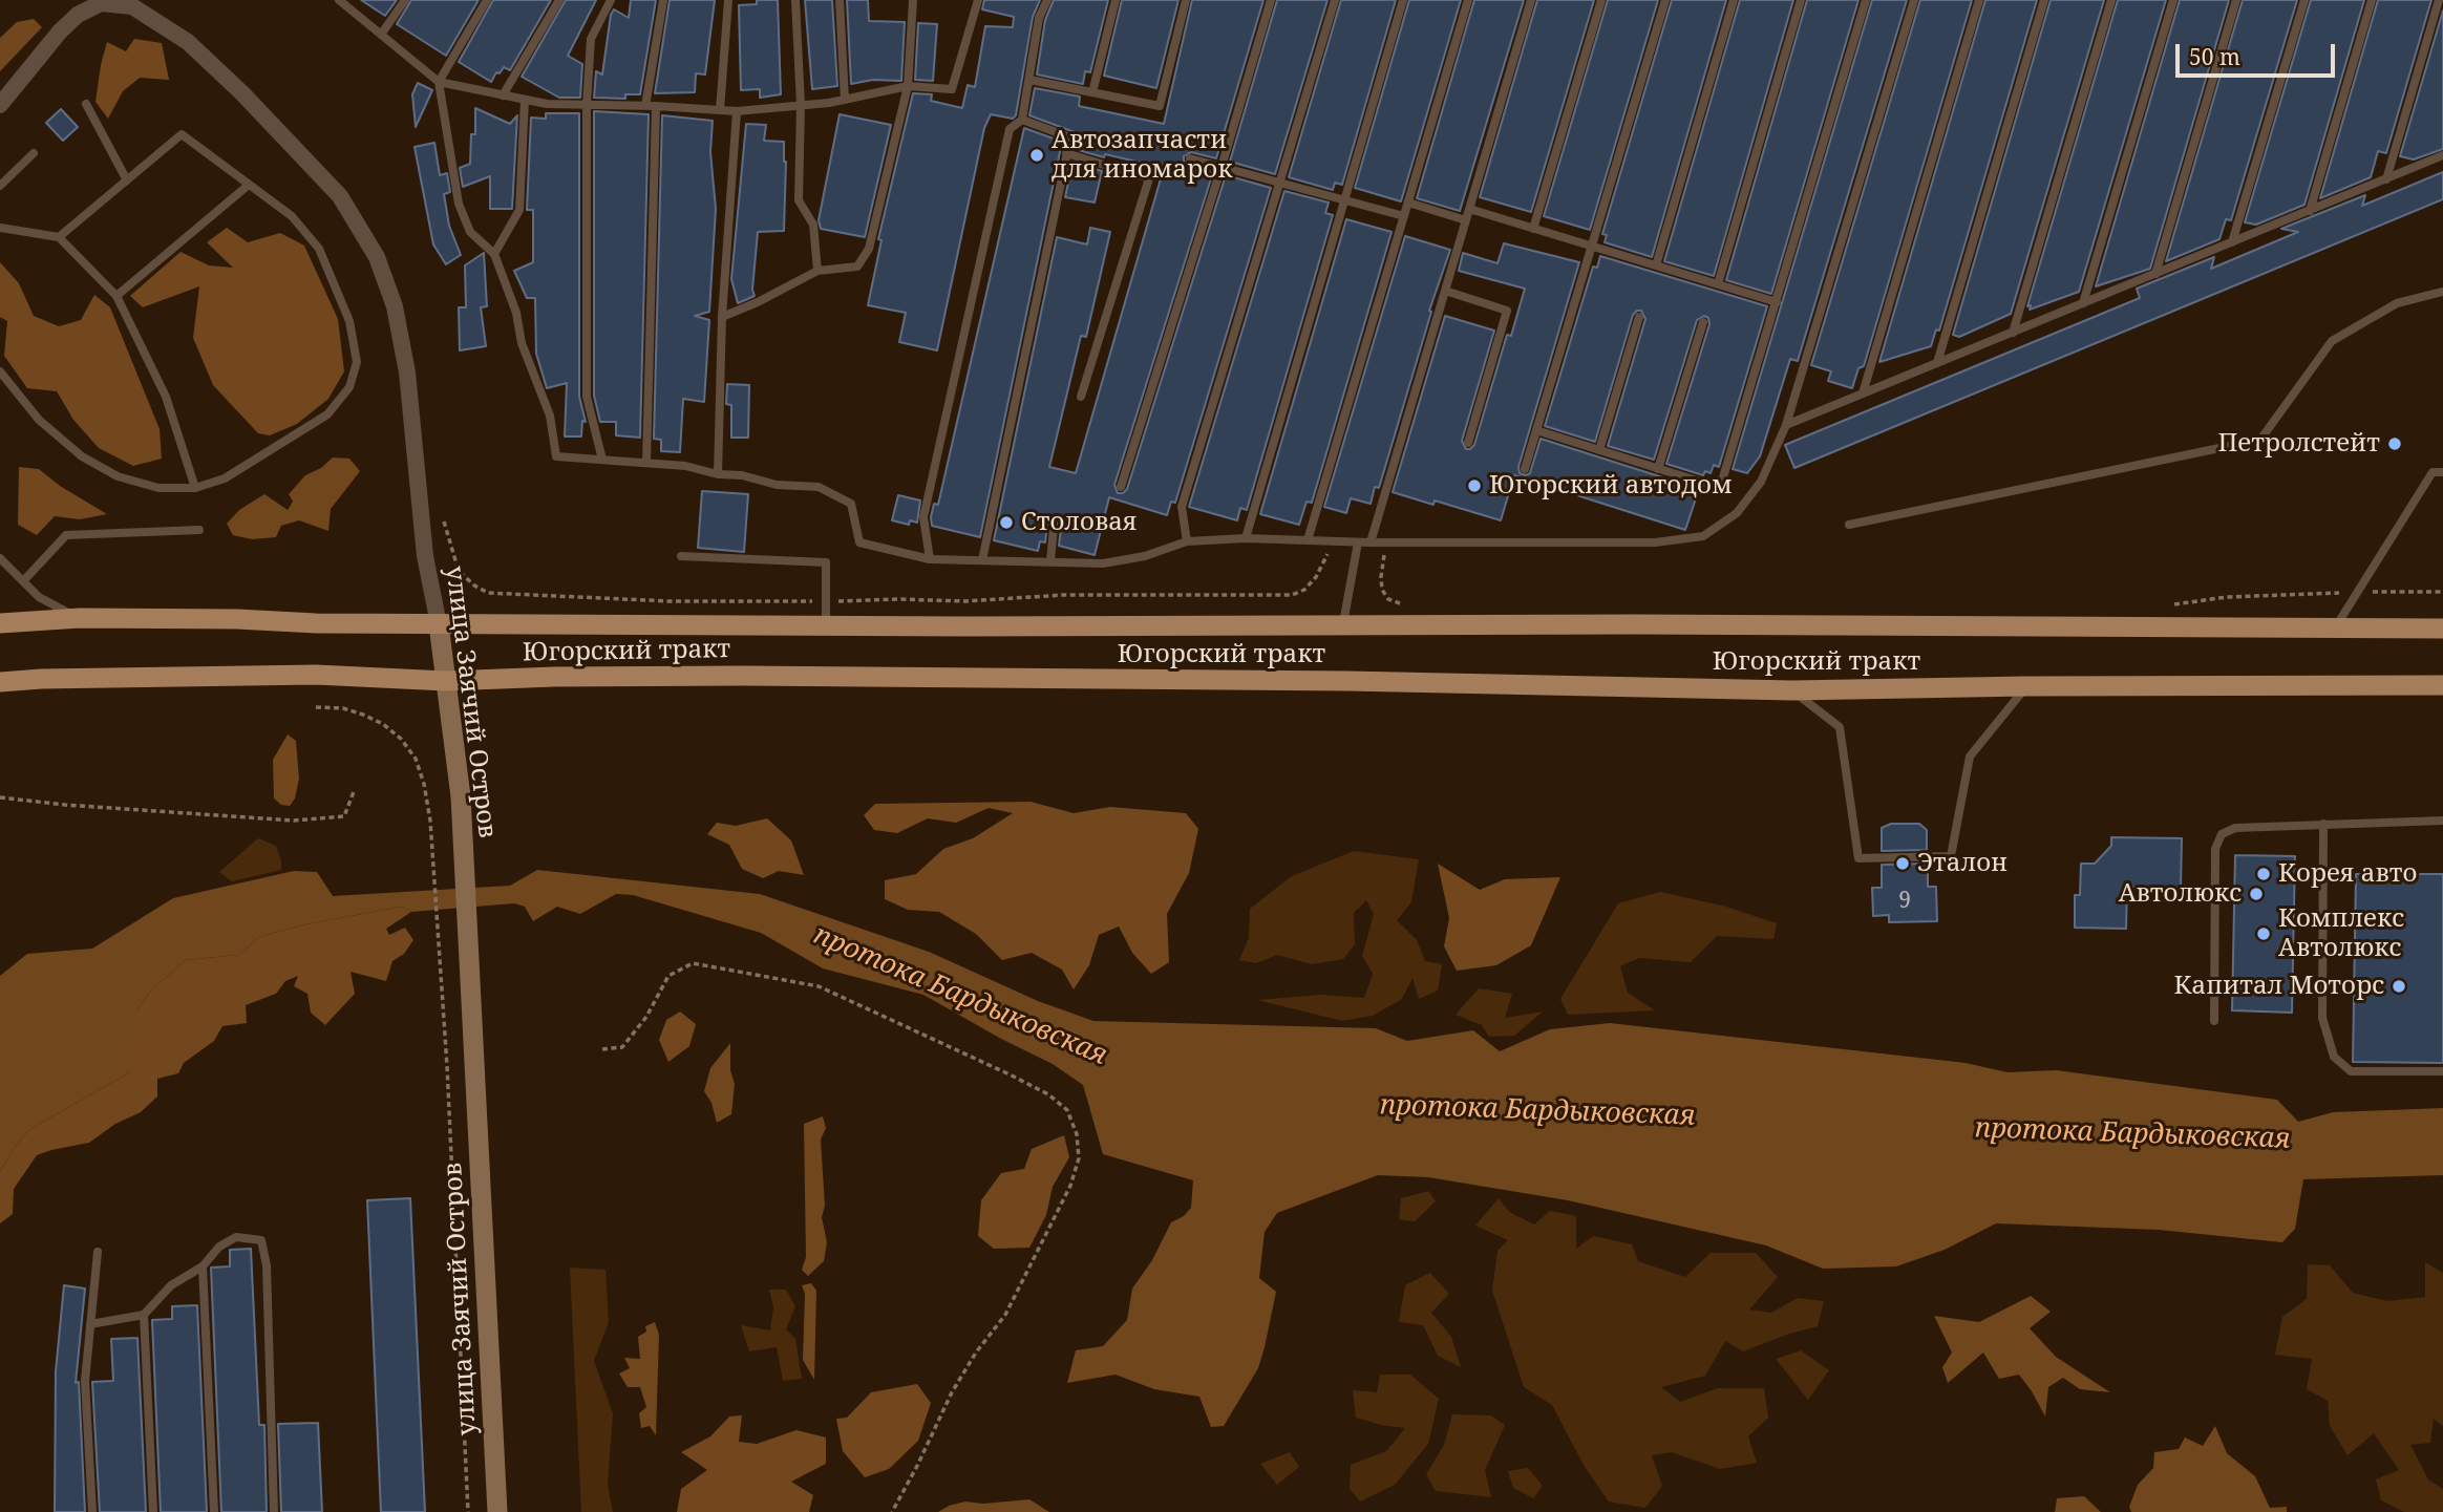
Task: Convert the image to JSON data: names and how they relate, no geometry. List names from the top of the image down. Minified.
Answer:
{"streets":{"main road":["Югорский тракт","улица Заячий Остров"]},"crossings":[["Югорский тракт","улица Заячий Остров"]],"water":["протока Бардыковская"],"places":["Автозапчасти для иномарок","Петролстейт","Югорский автодом","Столовая","Эталон","Корея авто","Автолюкс","Комплекс Автолюкс","Капитал Моторс"],"house_numbers":["9"],"scale_bar":"50 m"}
